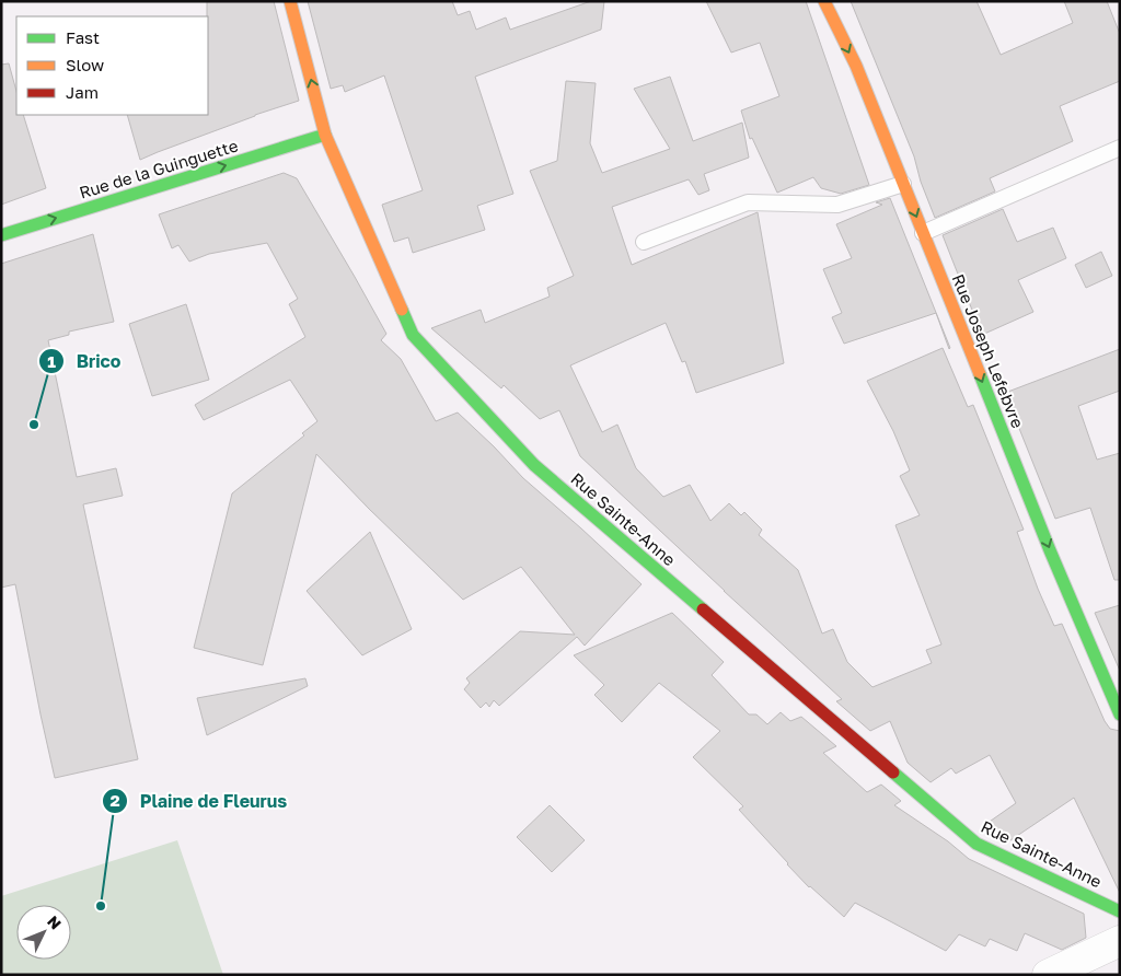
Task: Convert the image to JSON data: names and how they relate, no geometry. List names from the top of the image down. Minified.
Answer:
{"streets":{"main road":["Rue de la Guinguette","Rue Joseph Lefebvre","Rue Sainte-Anne"]},"crossings":[["Rue de la Guinguette","Rue Sainte-Anne"]],"one_way":["Rue de la Guinguette","Rue Joseph Lefebvre"],"places":["Brico","Plaine de Fleurus"],"legend":["Fast","Slow","Jam"],"north":"top right"}
